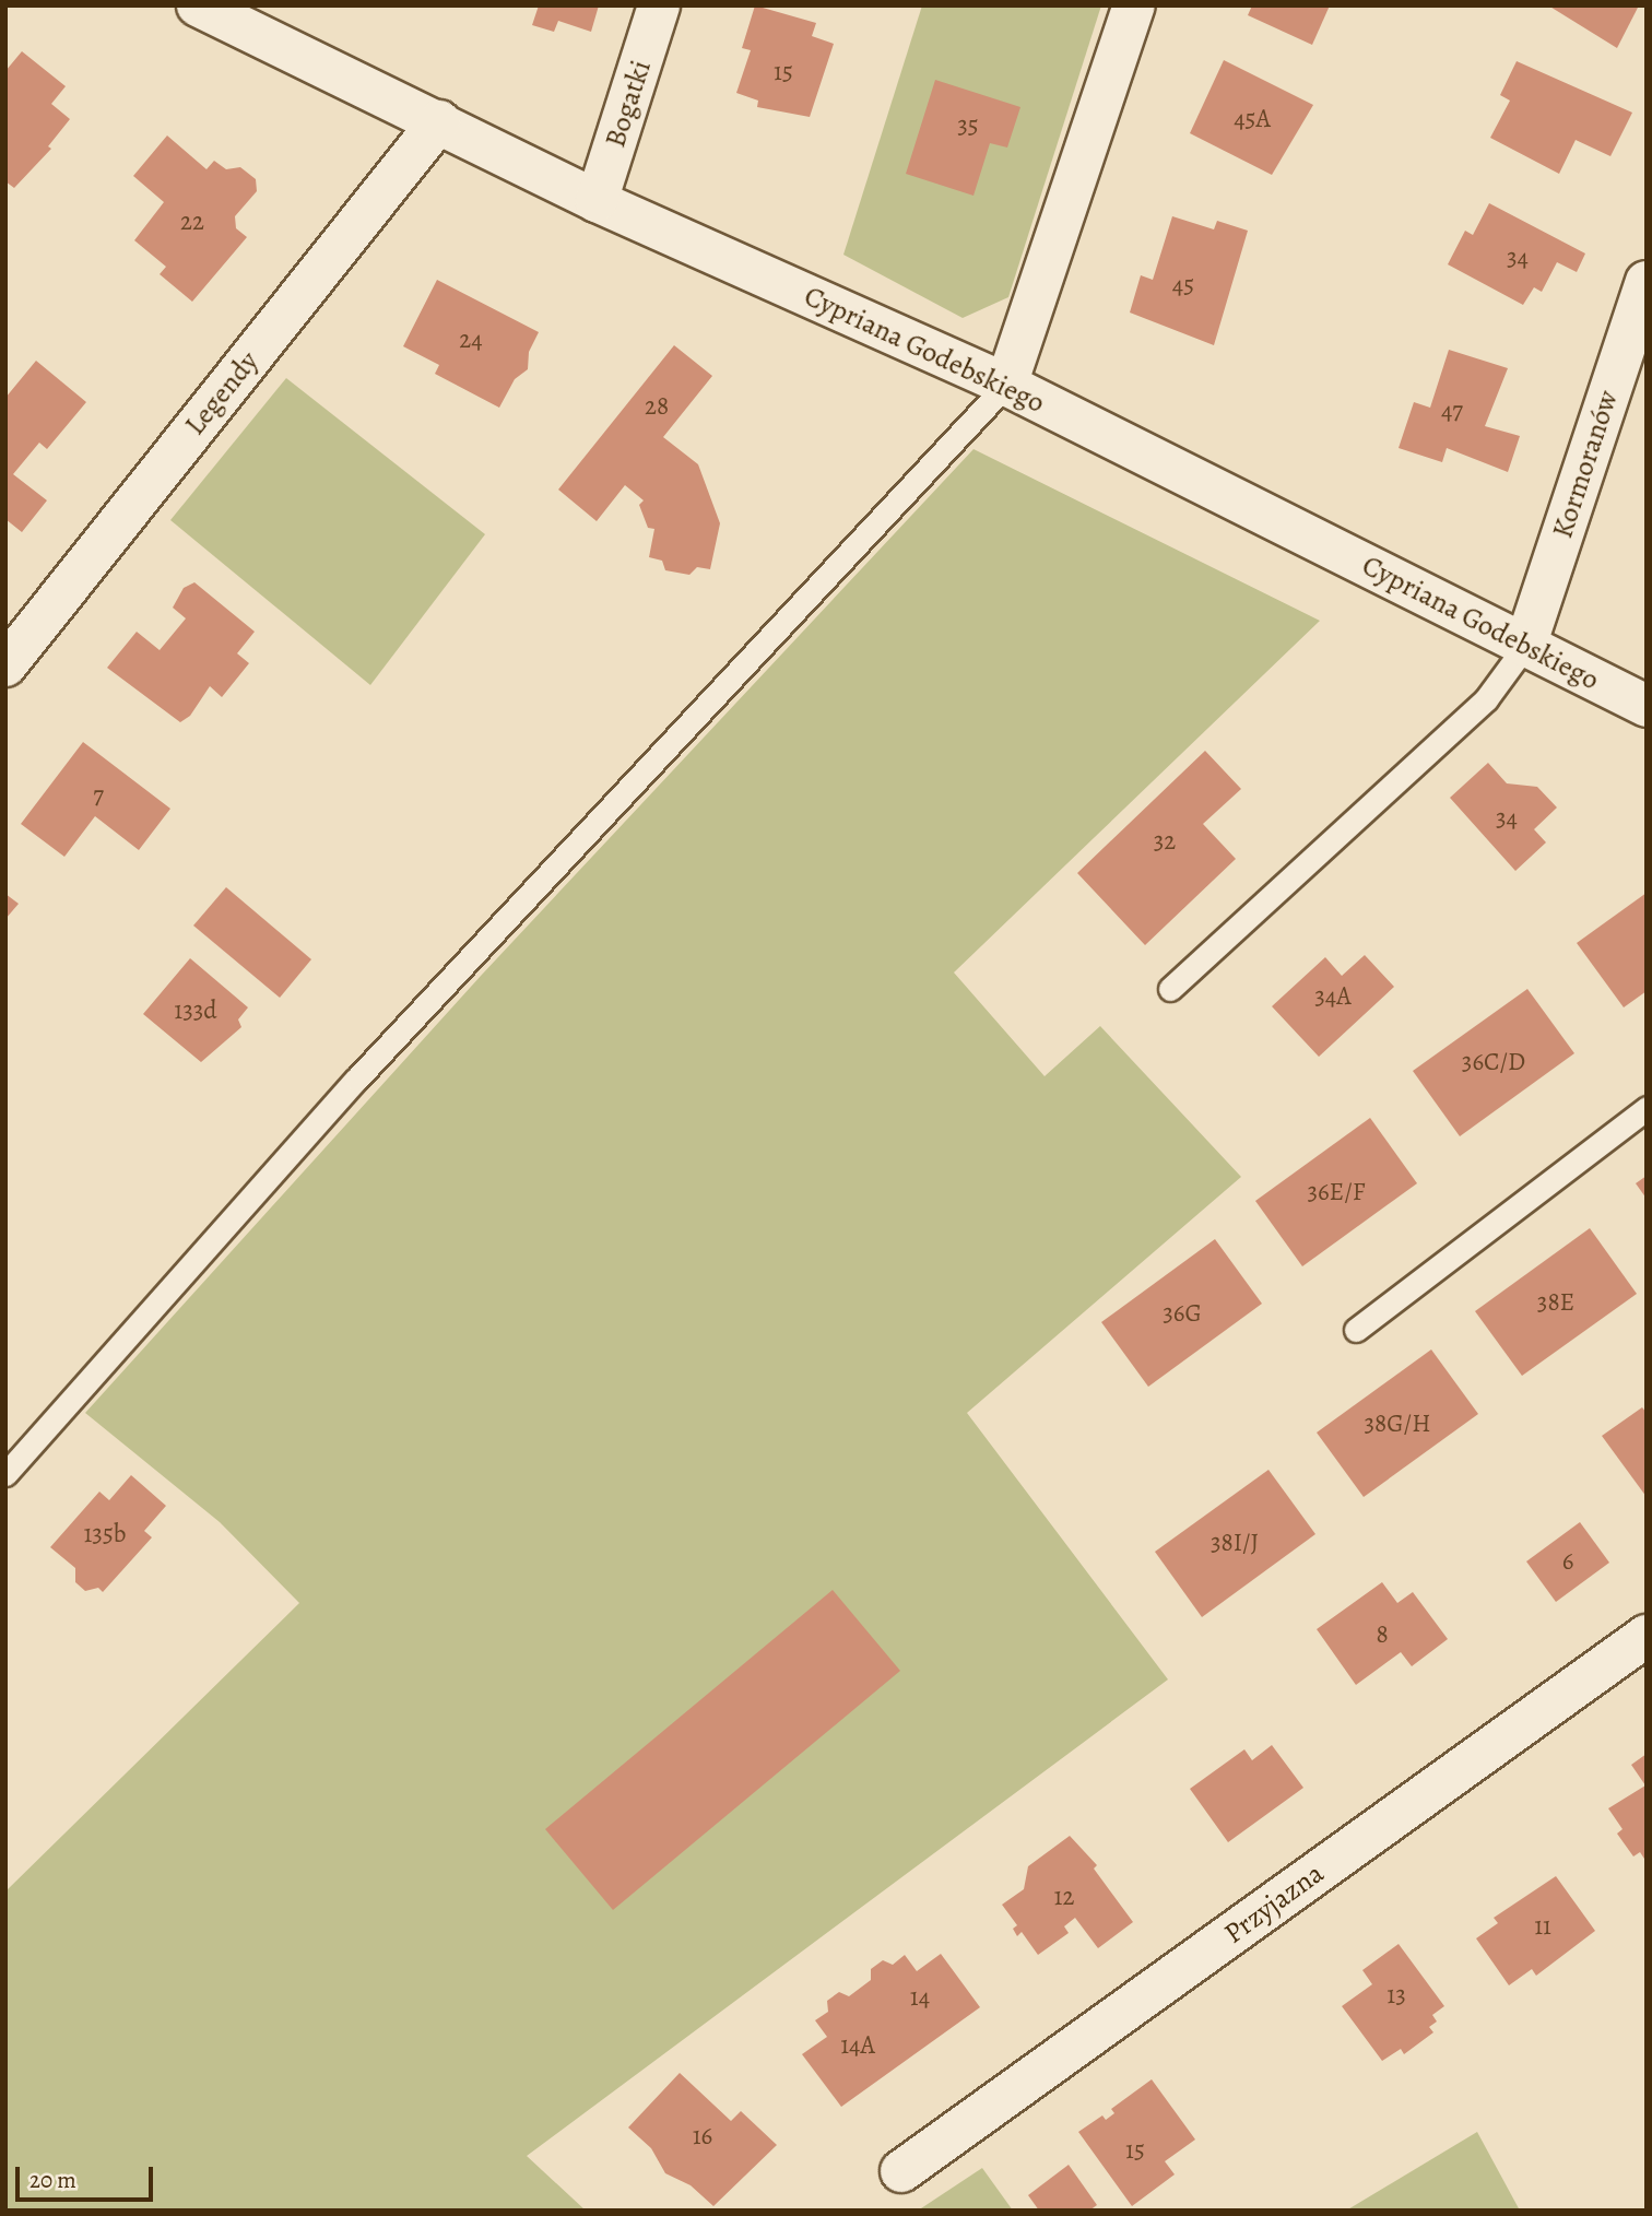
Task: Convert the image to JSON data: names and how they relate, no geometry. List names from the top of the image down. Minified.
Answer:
{"streets":{"street":["Bogatki","Cypriana Godebskiego","Legendy","Kormoranów","Przyjazna"]},"crossings":[["Bogatki","Cypriana Godebskiego"],["Cypriana Godebskiego","Legendy"],["Cypriana Godebskiego","Kormoranów"]],"house_numbers":["15","45A","35","22","34","45","24","28","47","7","34","32","34A","133d","36C/D","36E/F","38E","36G","38G/H","135b","38I/J","6","8","12","11","13","14","14A","16","15"],"scale_bar":"20 m"}
